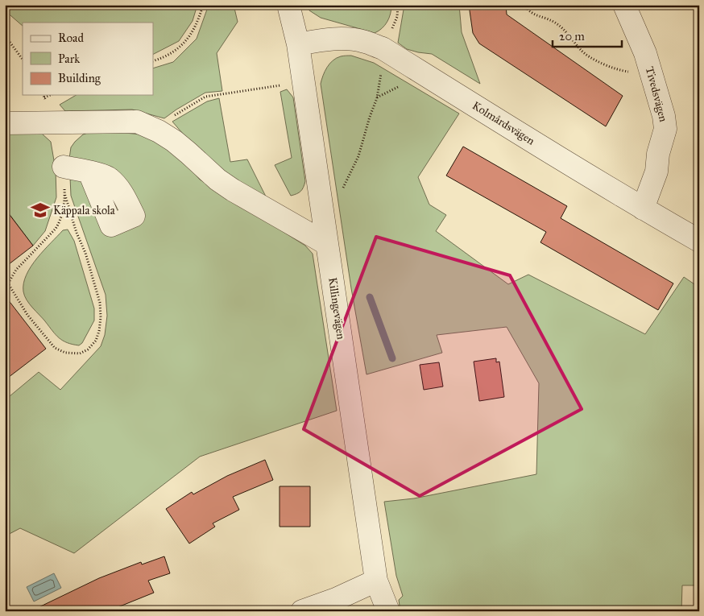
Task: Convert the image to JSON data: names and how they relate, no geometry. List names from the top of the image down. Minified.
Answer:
{"streets":{"street":["Tivedsvägen","Kolmårdsvägen","Killingevägen"]},"crossings":[["Tivedsvägen","Kolmårdsvägen"],["Kolmårdsvägen","Killingevägen"]],"places":{"school or university":["Käppala skola"]},"legend":["Road","Park","Building"],"scale_bar":"20 m"}
